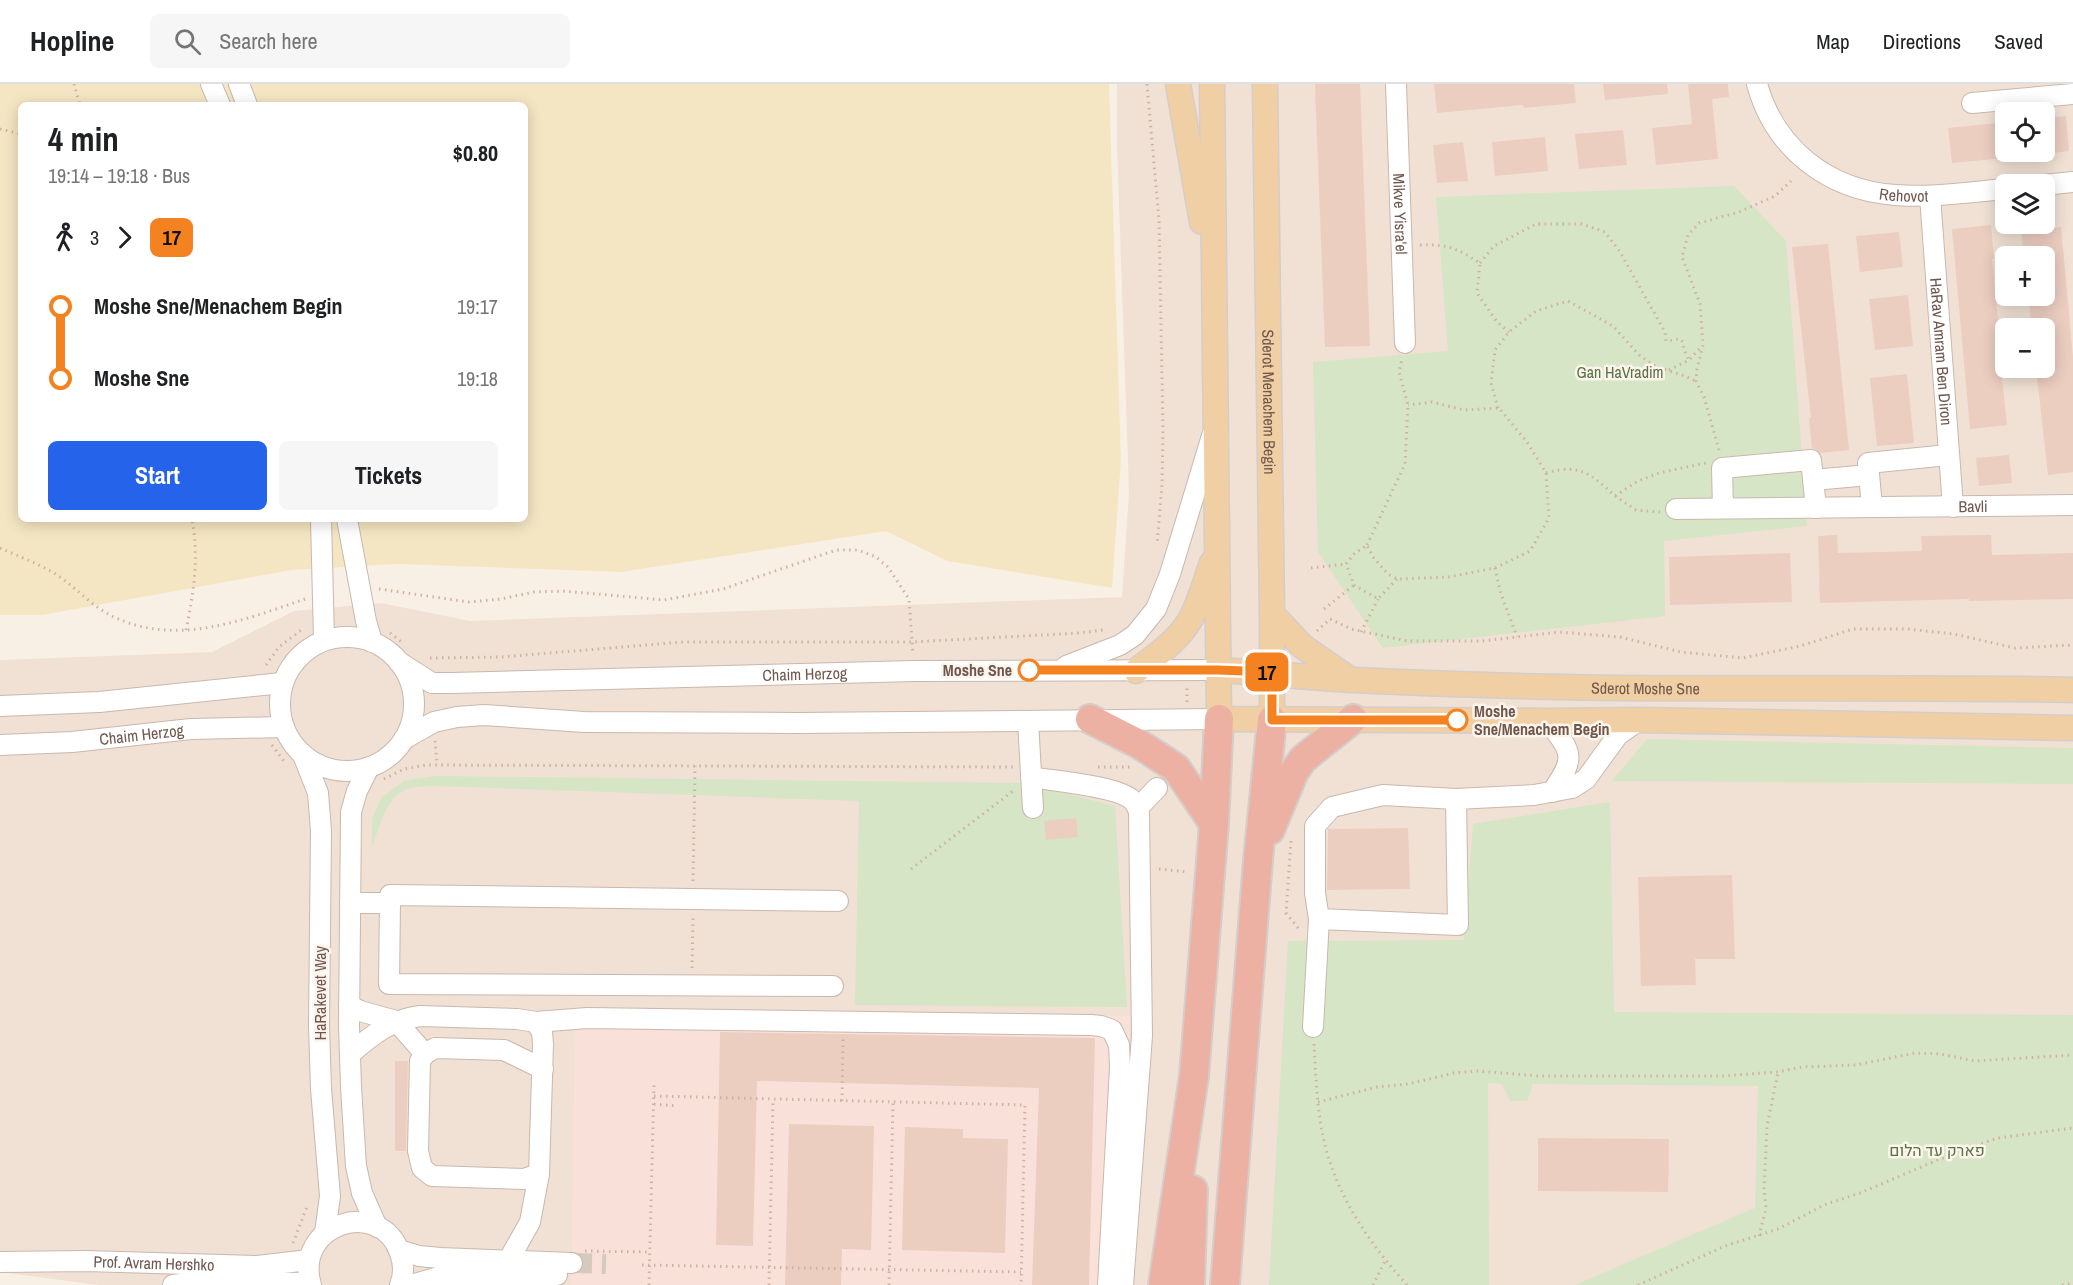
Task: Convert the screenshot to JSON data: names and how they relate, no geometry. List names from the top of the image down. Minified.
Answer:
{"streets":{"main road":["Sderot Menachem Begin","Sderot Moshe Sne"],"street":["Rehovot","Mikve Yisra'el","HaRav Amram Ben Diron","Bavli","Chaim Herzog","HaRakevet Way","Prof. Avram Hershko"]},"crossings":[["Rehovot","HaRav Amram Ben Diron"],["HaRav Amram Ben Diron","Bavli"],["Sderot Menachem Begin","Sderot Moshe Sne"],["Chaim Herzog","Sderot Moshe Sne"],["Chaim Herzog","HaRakevet Way"]],"parks":["Gan HaVradim","פארק עד הלום"],"places":["Moshe Sne","Moshe Sne/Menachem Begin"],"lines":["bus line 17"],"page":{"header":"Hopline","search":"Search here","nav":["Map","Directions","Saved"],"on_map":"17","map_buttons":["+","−"],"heading":["4 min","19:14 – 19:18 · Bus","$0.80"],"legs":["3","17"],"list":[{"name":"Moshe Sne/Menachem Begin","value":"19:17"},{"name":"Moshe Sne","value":"19:18"}],"buttons":["Start","Tickets"]}}
